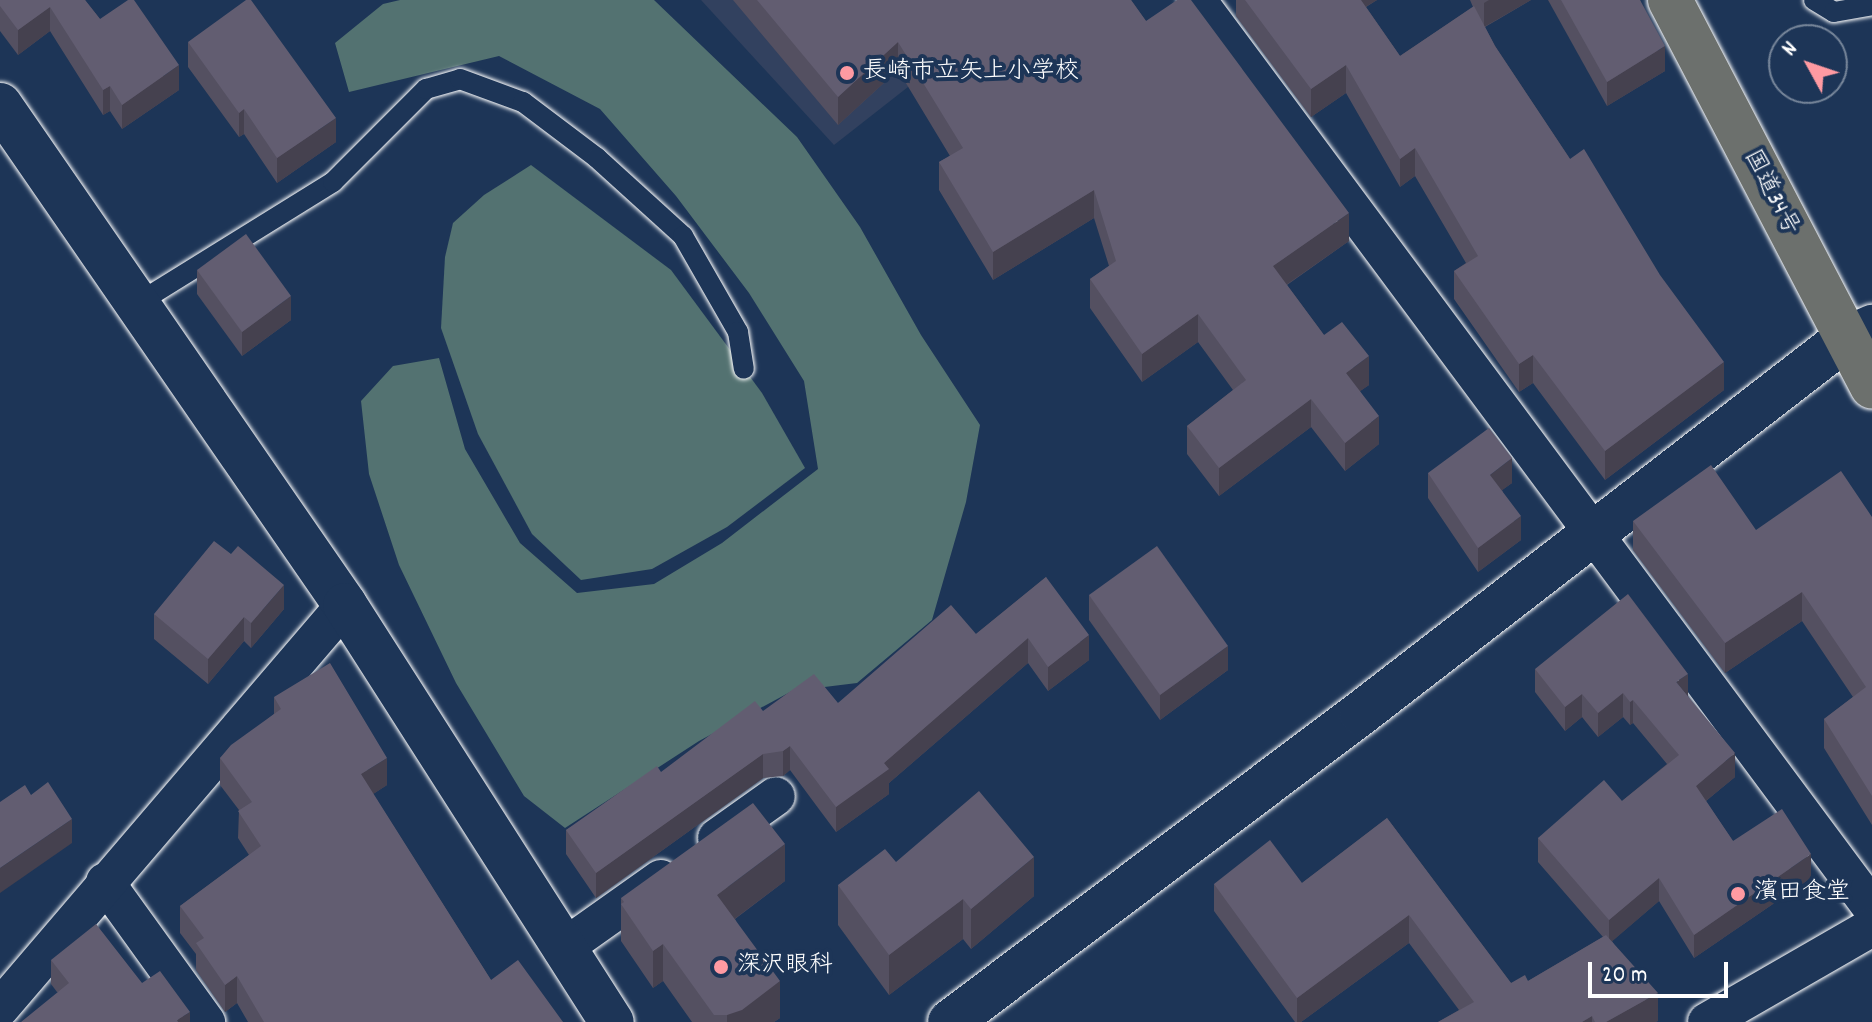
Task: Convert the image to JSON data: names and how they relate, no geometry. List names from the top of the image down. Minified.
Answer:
{"streets":{"highway":["国道34号"]},"places":["長崎市立矢上小学校","濱田食堂","深沢眼科"],"scale_bar":"20 m","north":"top left"}
